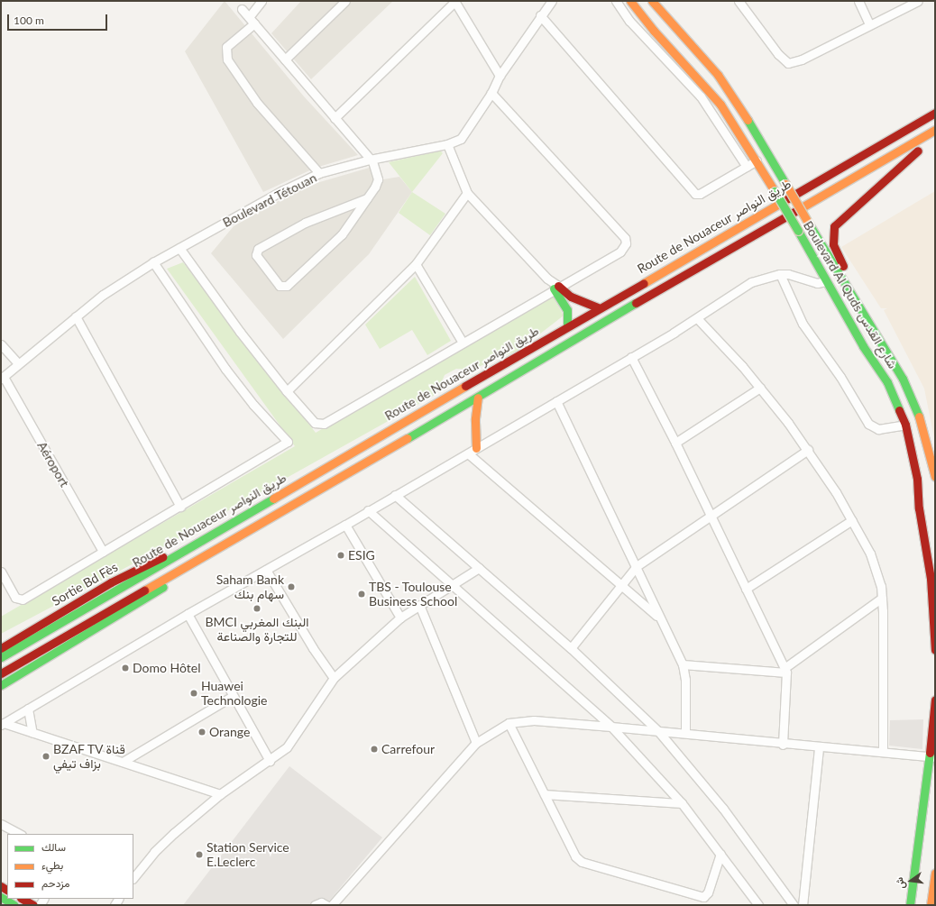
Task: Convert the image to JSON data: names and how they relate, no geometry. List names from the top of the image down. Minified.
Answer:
{"streets":{"main road":["Route de Nouaceur طريق النواصر","Boulevard Al Quds شارع القدس","Sortie Bd Fès"],"street":["Boulevard Tétouan","Aéroport"]},"crossings":[["Boulevard Tétouan","Aéroport"],["Route de Nouaceur طريق النواصر","Sortie Bd Fès"]],"places":["ESIG","Saham Bank سهام بنك","TBS - Toulouse Business School","BMCI البنك المغربي للتجارة والصناعة","Domo Hôtel","Huawei Technologie","Orange","Carrefour","BZAF TV قناة بزاف تيفي","Station Service E.Leclerc"],"legend":["سالك","بطيء","مزدحم"],"scale_bar":"100 m","north":"left"}
